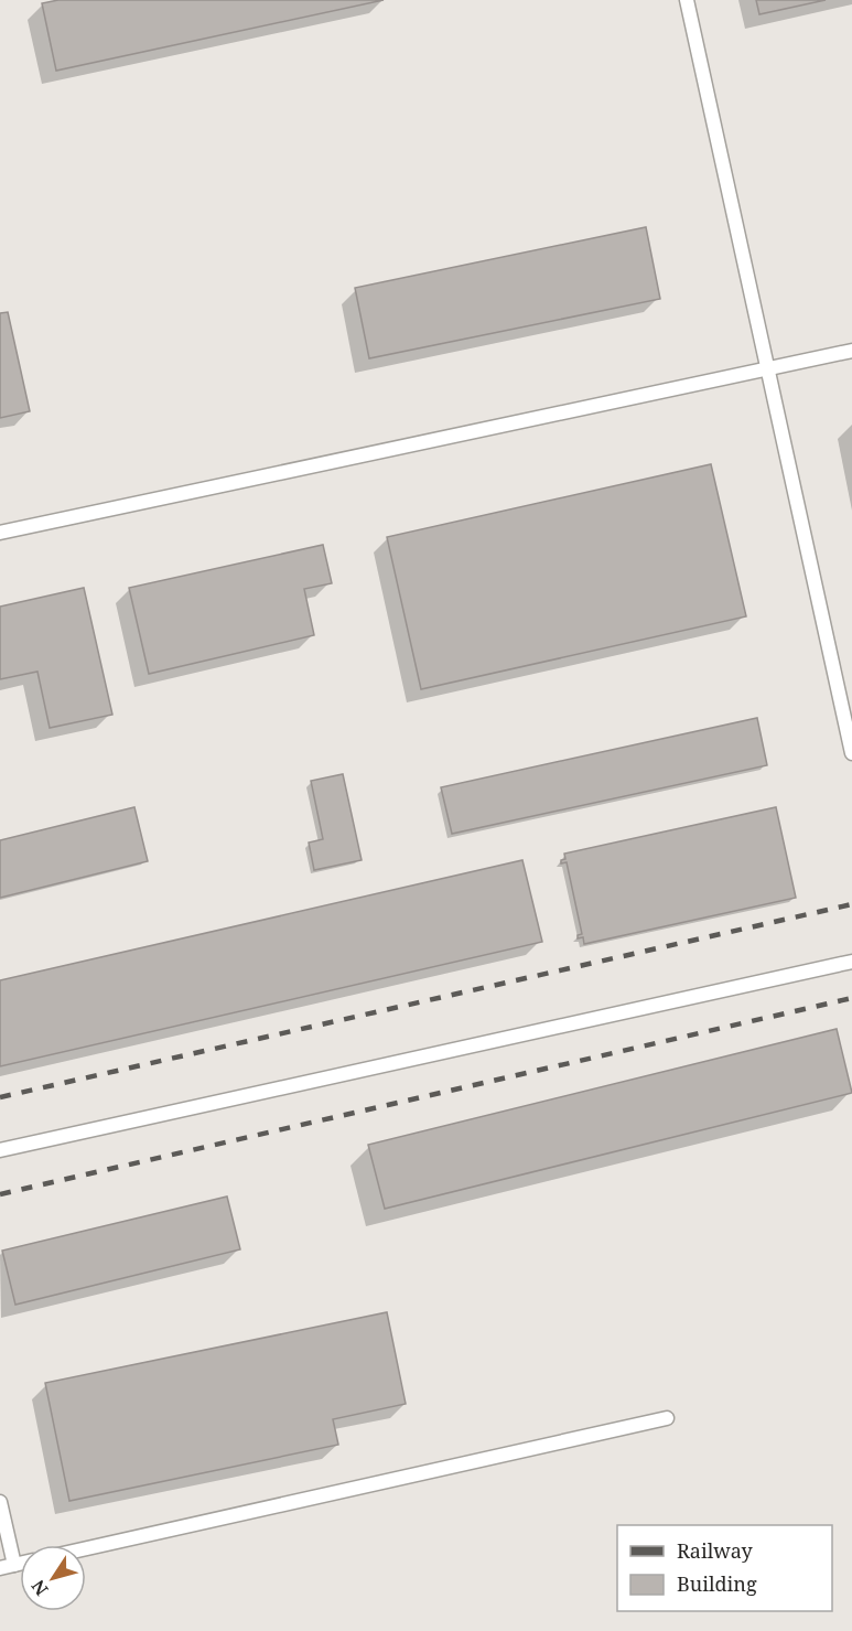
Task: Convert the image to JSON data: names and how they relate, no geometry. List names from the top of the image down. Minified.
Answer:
{"legend":["Railway","Building"],"north":"bottom left"}
